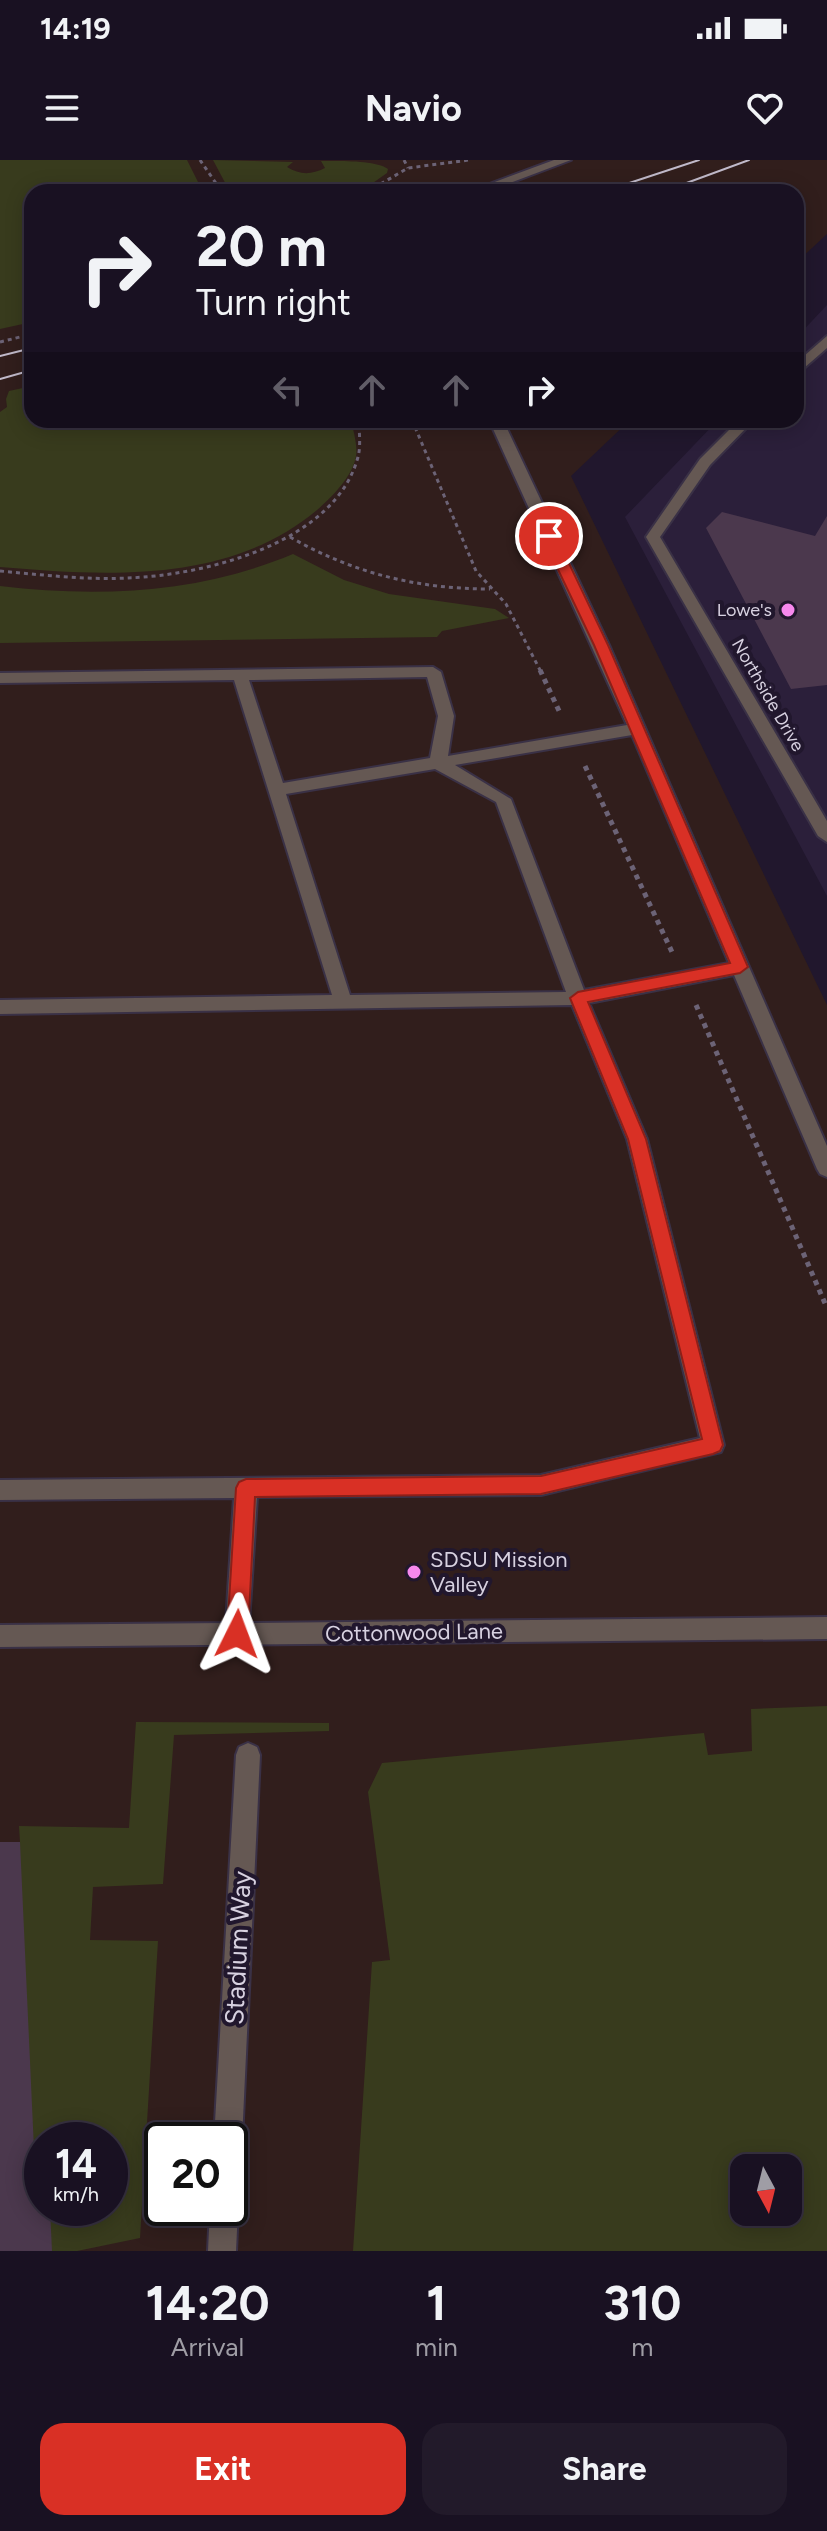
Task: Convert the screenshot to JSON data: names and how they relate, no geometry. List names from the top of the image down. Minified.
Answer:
{"streets":{"street":["Northside Drive","Cottonwood Lane","Stadium Way"]},"places":["Lowe's","SDSU Mission Valley"],"north":"bottom","page":{"status":"14:19","header":"Navio","turn":["20 m","Turn right"],"speed":"14 km/h","limit":"20","eta":["14:20","Arrival","1","min","310","m"],"buttons":["Exit","Share"]}}
